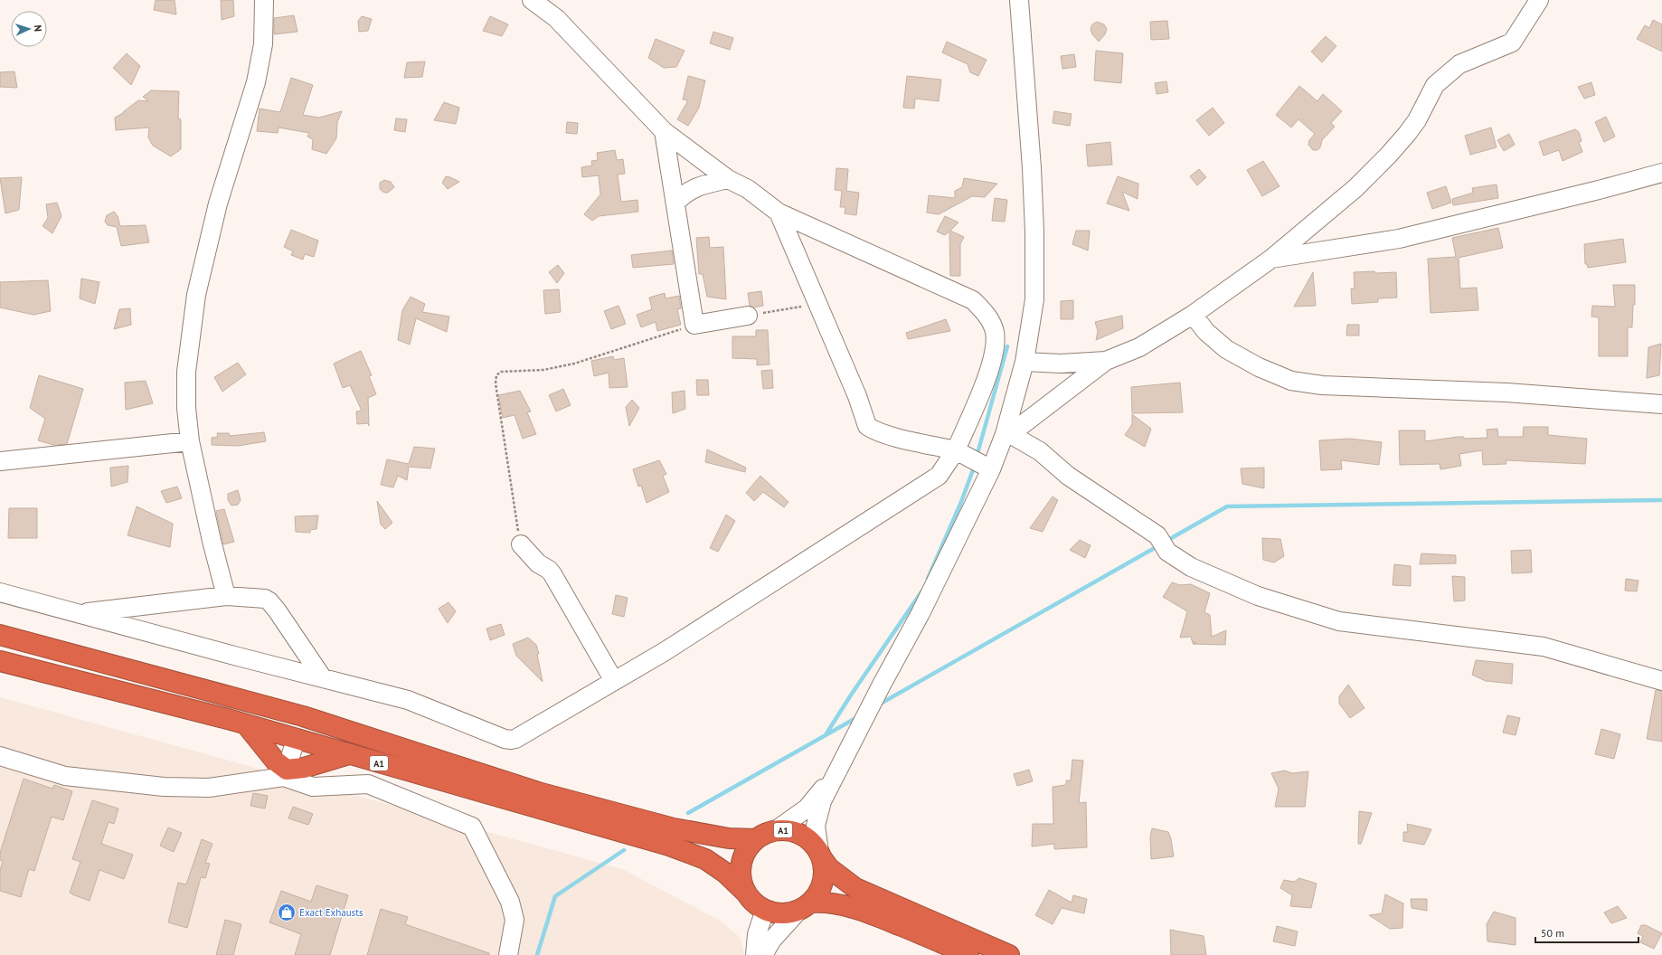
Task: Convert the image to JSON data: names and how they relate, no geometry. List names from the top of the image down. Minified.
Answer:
{"streets":{"highway":["A1"]},"places":{"shop":["Exact Exhausts"]},"scale_bar":"50 m","north":"right"}
